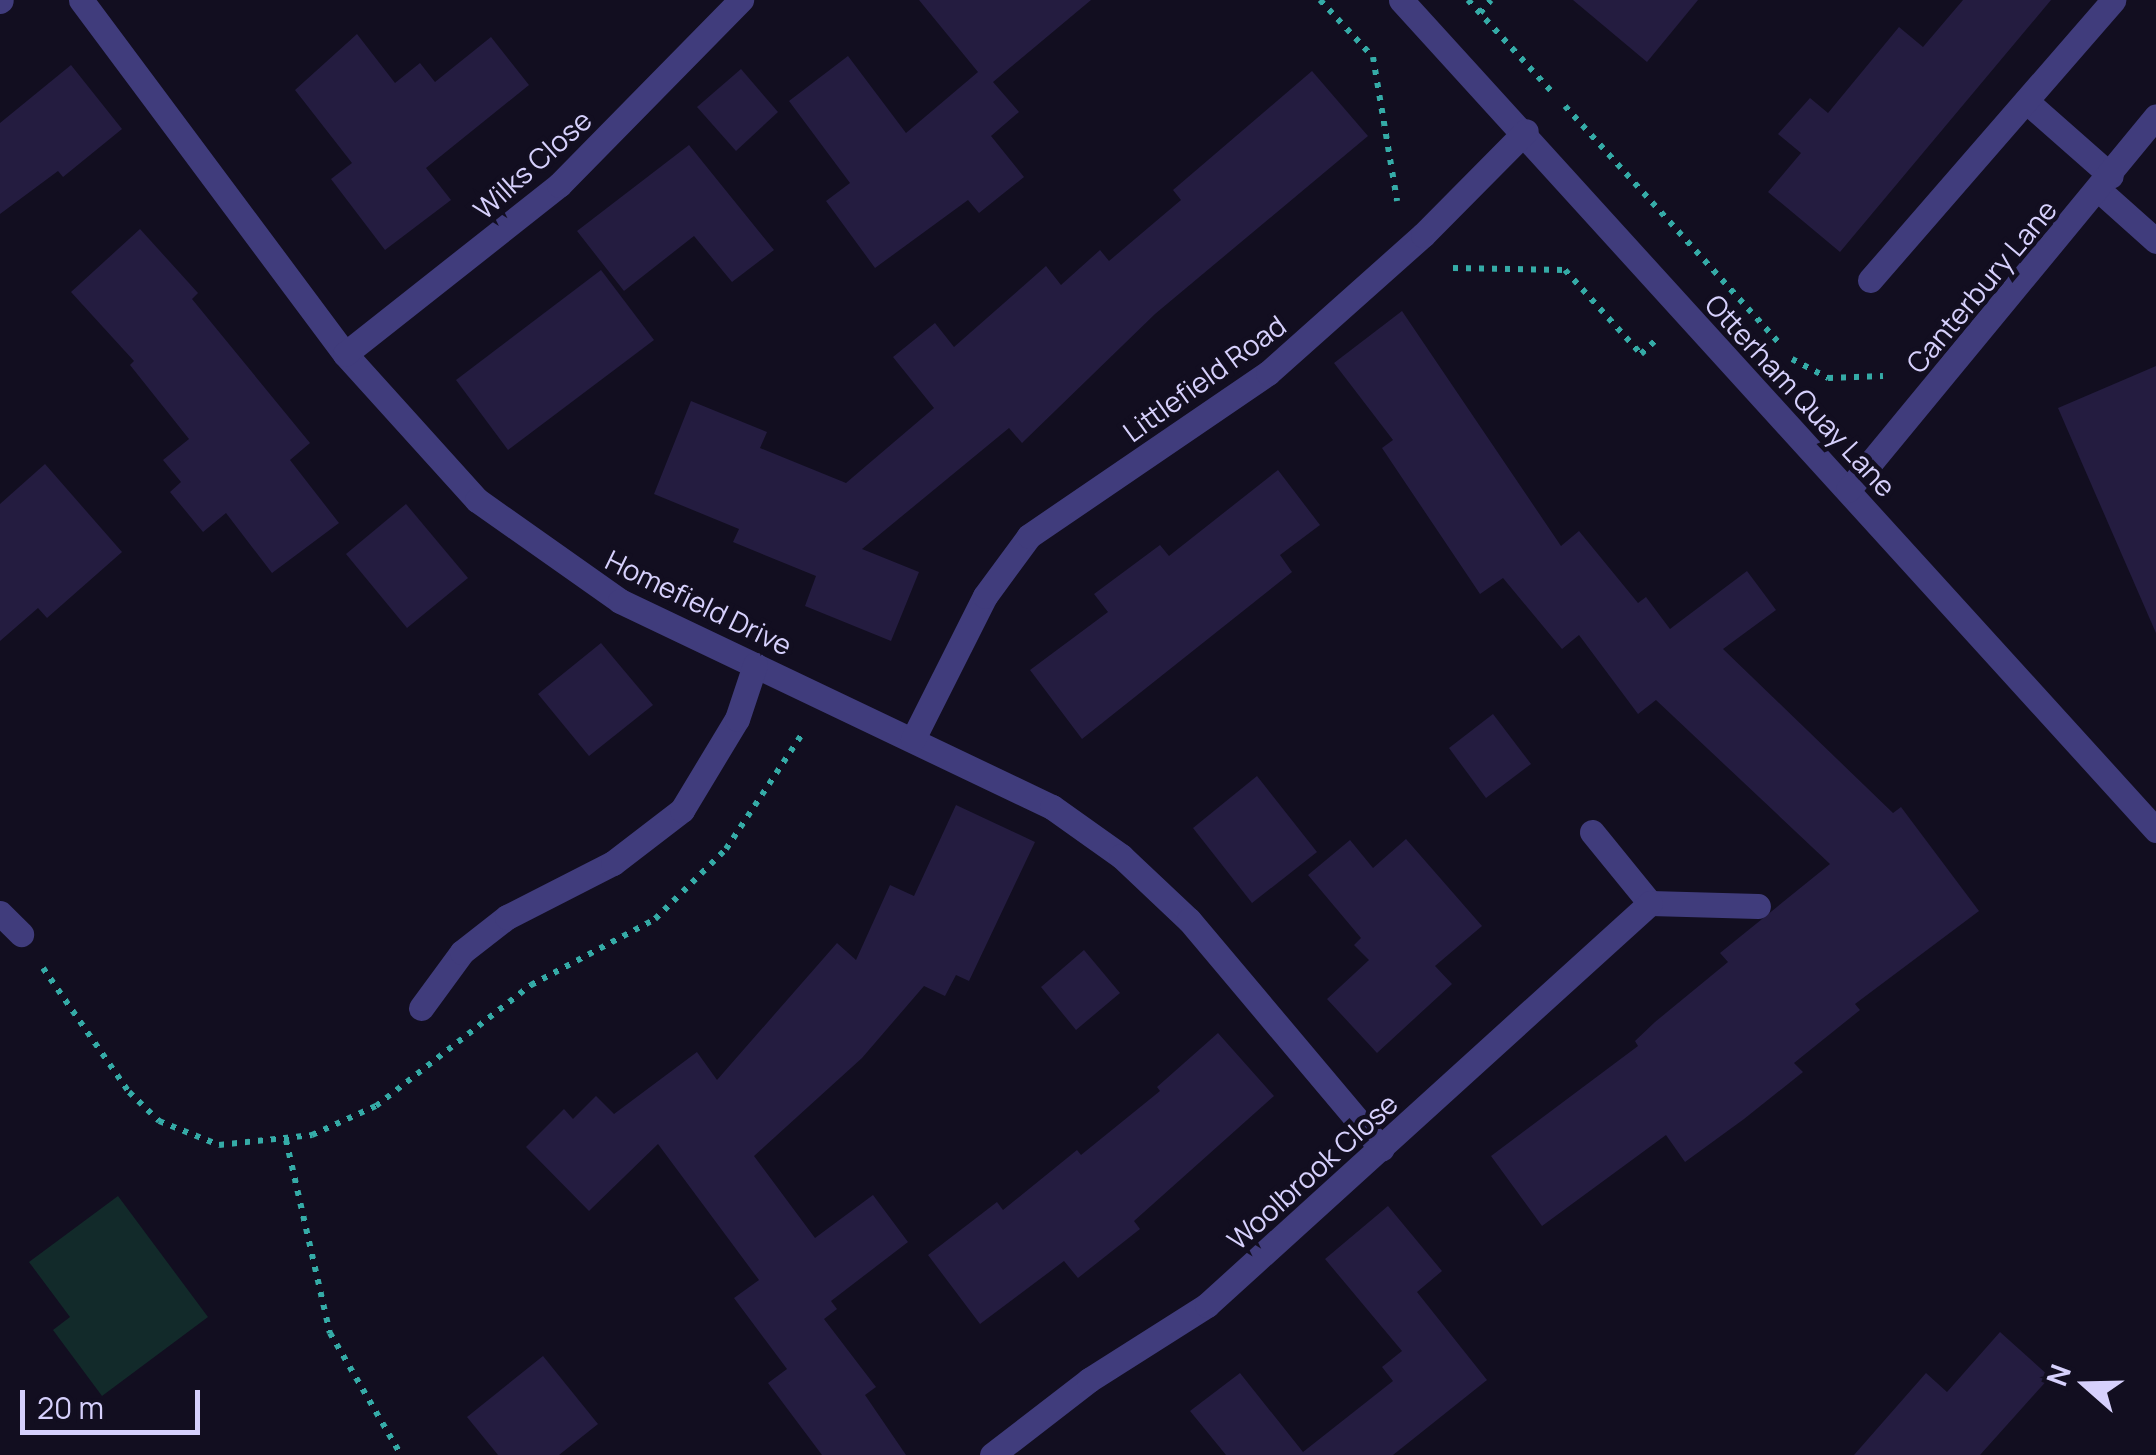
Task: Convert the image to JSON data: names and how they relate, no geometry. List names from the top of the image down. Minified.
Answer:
{"streets":{"street":["Wilks Close","Canterbury Lane","Littlefield Road","Otterham Quay Lane","Homefield Drive","Woolbrook Close"]},"crossings":[["Wilks Close","Homefield Drive"],["Canterbury Lane","Otterham Quay Lane"],["Littlefield Road","Otterham Quay Lane"],["Littlefield Road","Homefield Drive"],["Homefield Drive","Woolbrook Close"]],"scale_bar":"20 m","north":"left"}
